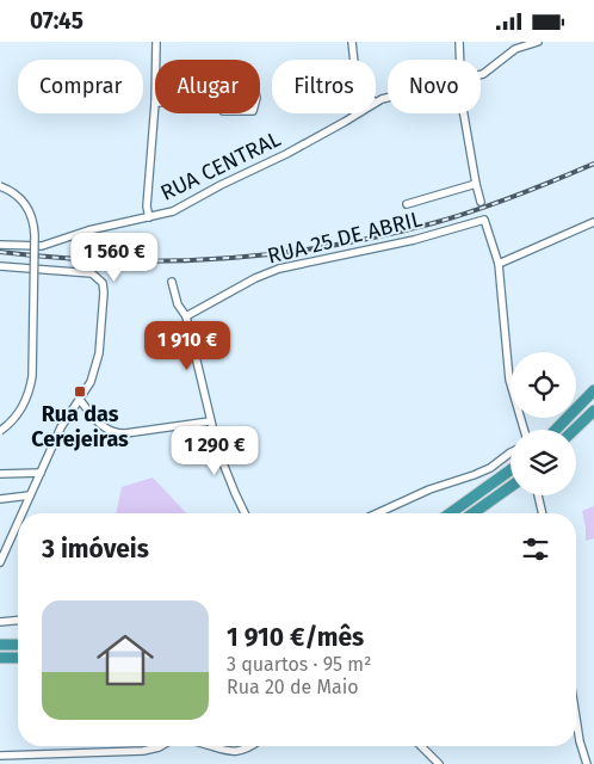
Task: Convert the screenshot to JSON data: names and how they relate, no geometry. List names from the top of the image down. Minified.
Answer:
{"streets":{"street":["RUA CENTRAL","RUA 25 DE ABRIL"]},"places":{"transit":["Rua das Cerejeiras"]},"page":{"status":"07:45","chip":["Comprar","Alugar","Filtros","Novo"],"price":["1 560 €","1 910 €","1 290 €"],"heading":"3 imóveis","list":[{"name":"1 910 €/mês","note":"3 quartos · 95 m² · Rua 20 de Maio"}]}}
